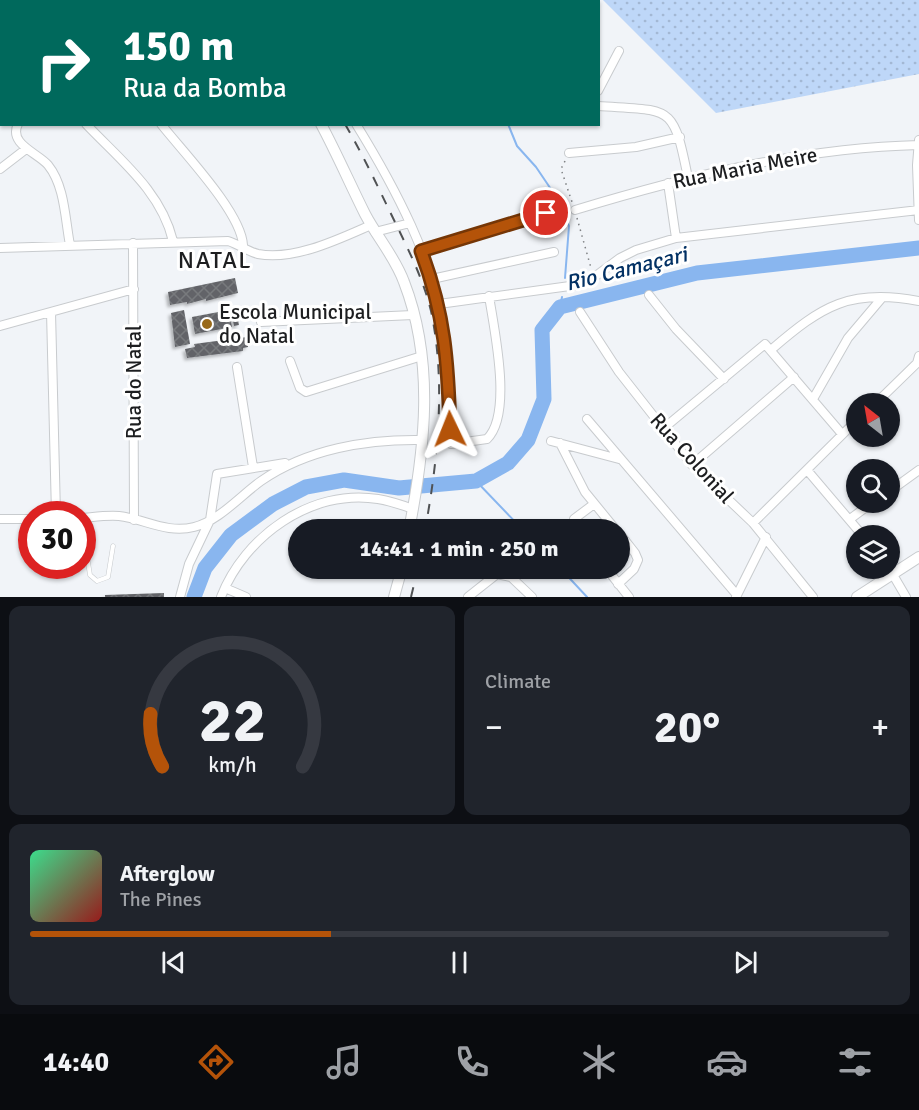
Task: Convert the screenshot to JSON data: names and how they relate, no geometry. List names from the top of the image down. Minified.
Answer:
{"streets":{"street":["Rua Maria Meire","Rua do Natal","Rua Colonial"]},"districts":["NATAL"],"water":["Rio Camaçari"],"places":["Escola Municipal do Natal"],"north":"top left","page":{"turn":["150 m","Rua da Bomba"],"limit":"30","trip":"14:41 · 1 min · 250 m","tile":"Climate","heat":["−","20°","+"],"song":["Afterglow","The Pines"],"tabs":"14:40","gauge":["22","km/h"]}}
